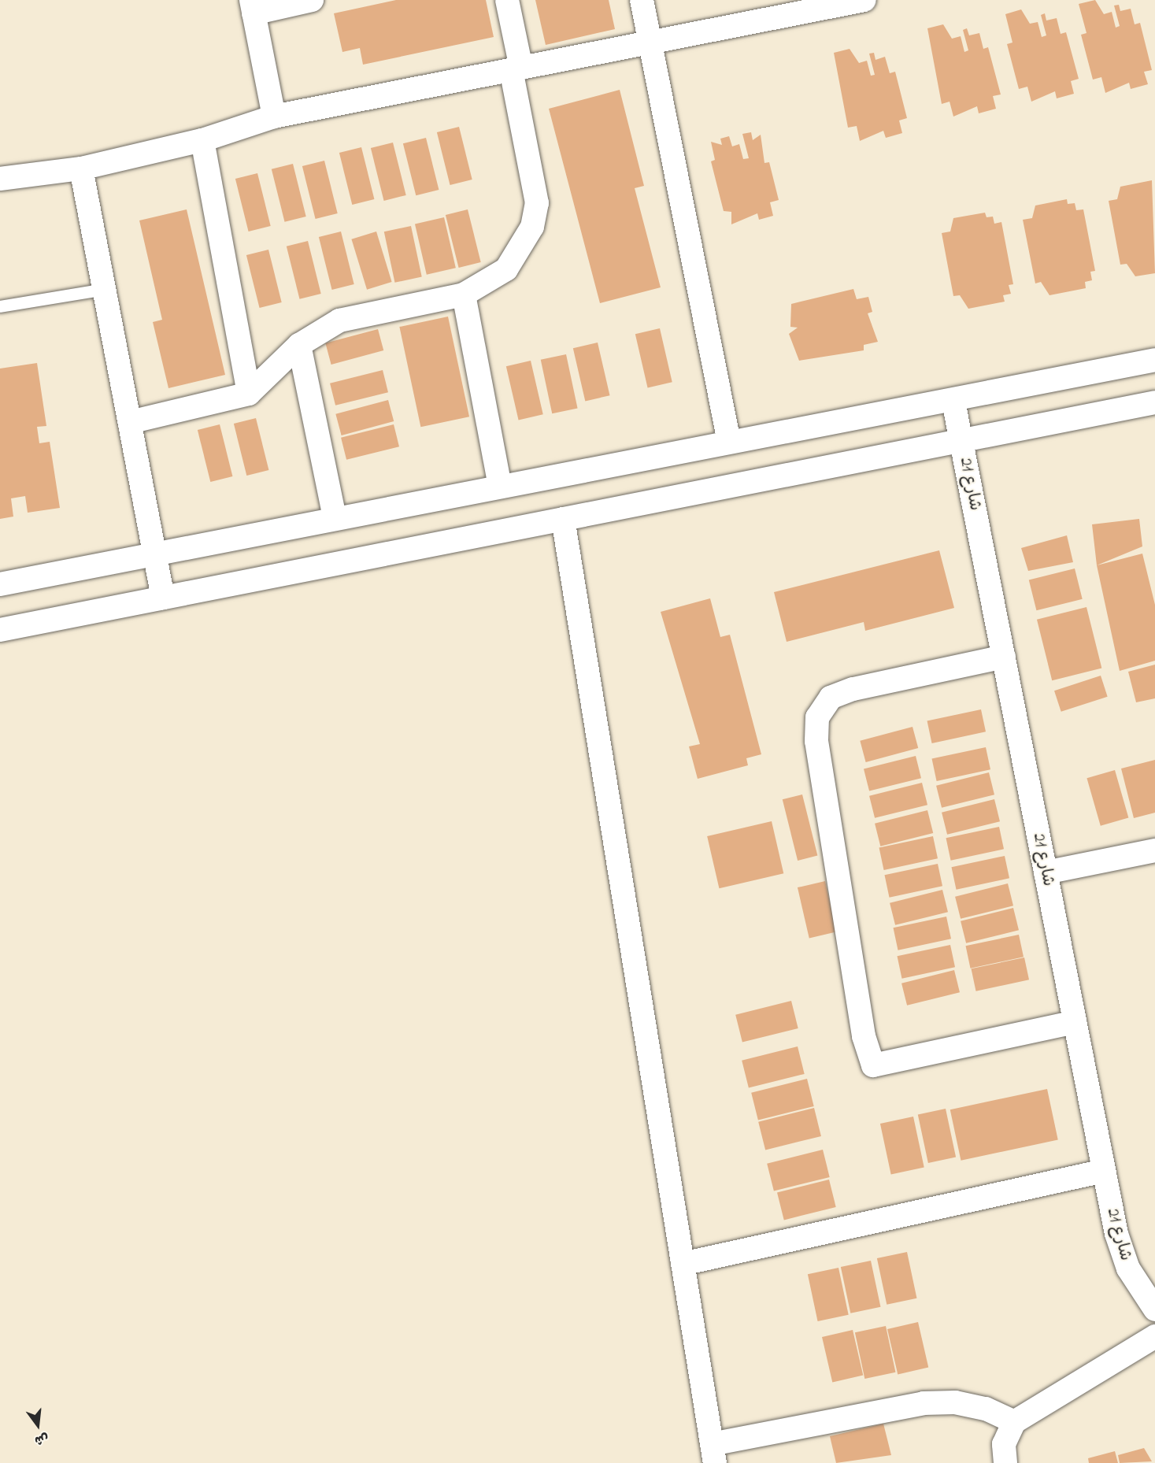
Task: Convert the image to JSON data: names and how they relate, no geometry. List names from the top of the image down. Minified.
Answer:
{"streets":{"street":["شارع 21"]},"north":"bottom"}
